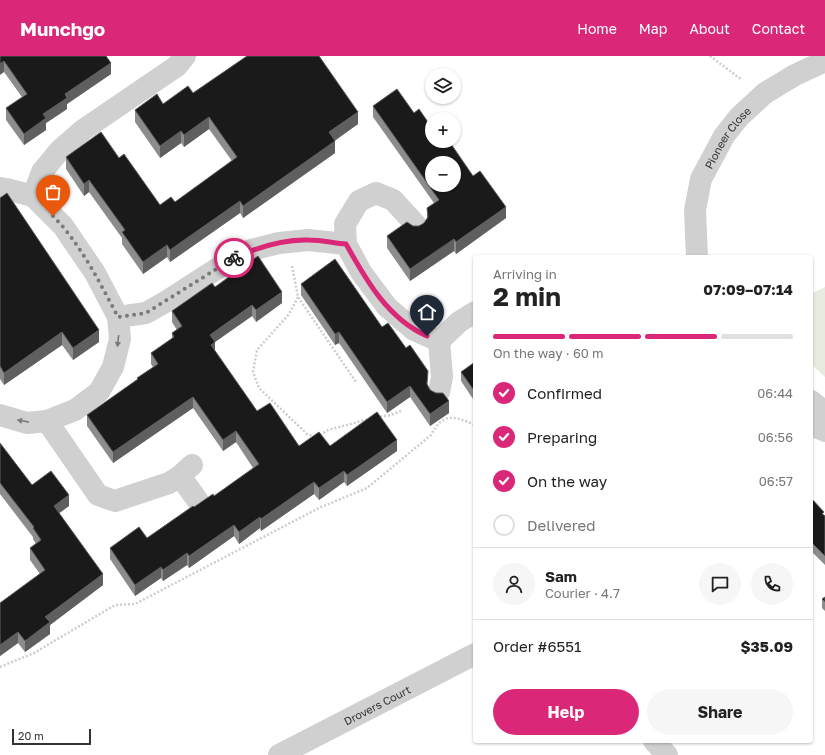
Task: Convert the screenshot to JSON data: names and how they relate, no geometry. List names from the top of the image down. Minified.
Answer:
{"streets":{"street":["Pioneer Close","Drovers Court"]},"scale_bar":"20 m","page":{"header":"Munchgo","nav":["Home","Map","About","Contact"],"map_buttons":["+","−"],"heading":["2 min","Arriving in","07:09–07:14"],"panel":["Sam","Courier · 4.7","Order #6551","$35.09"],"bar":"On the way · 60 m","list":[["Confirmed","06:44"],["Preparing","06:56"],["On the way","06:57"],"Delivered"],"buttons":["Help","Share"],"scale":"20 m"}}
